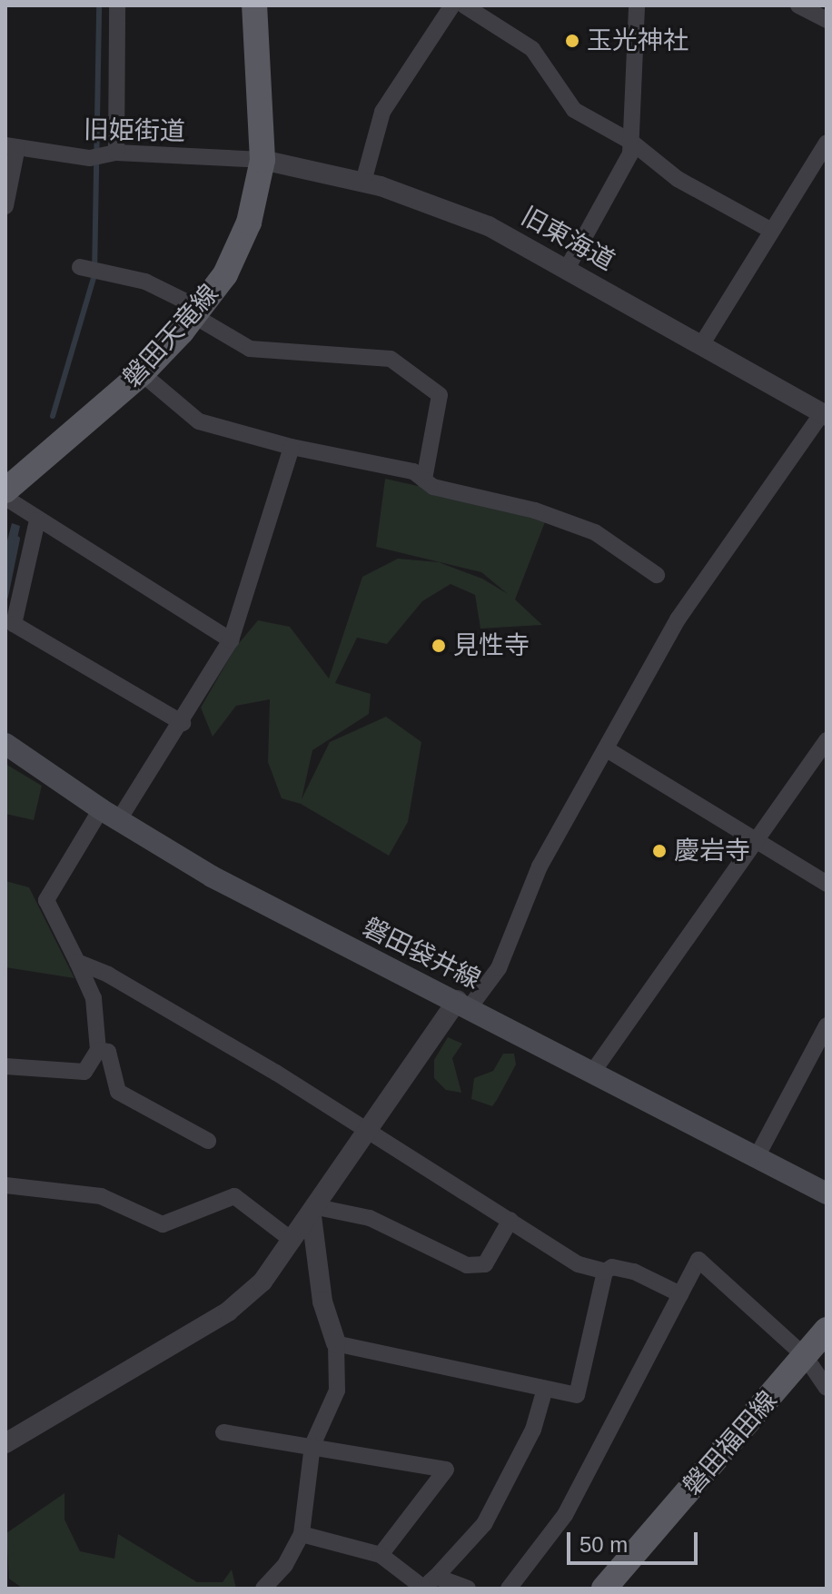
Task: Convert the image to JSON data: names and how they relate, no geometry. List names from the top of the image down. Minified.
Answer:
{"streets":{"main road":["磐田天竜線","磐田袋井線","磐田福田線"],"street":["旧姫街道","旧東海道"]},"crossings":[["旧姫街道","旧東海道"],["旧姫街道","磐田天竜線"],["旧東海道","磐田天竜線"]],"places":["玉光神社","見性寺","慶岩寺"],"scale_bar":"50 m"}
